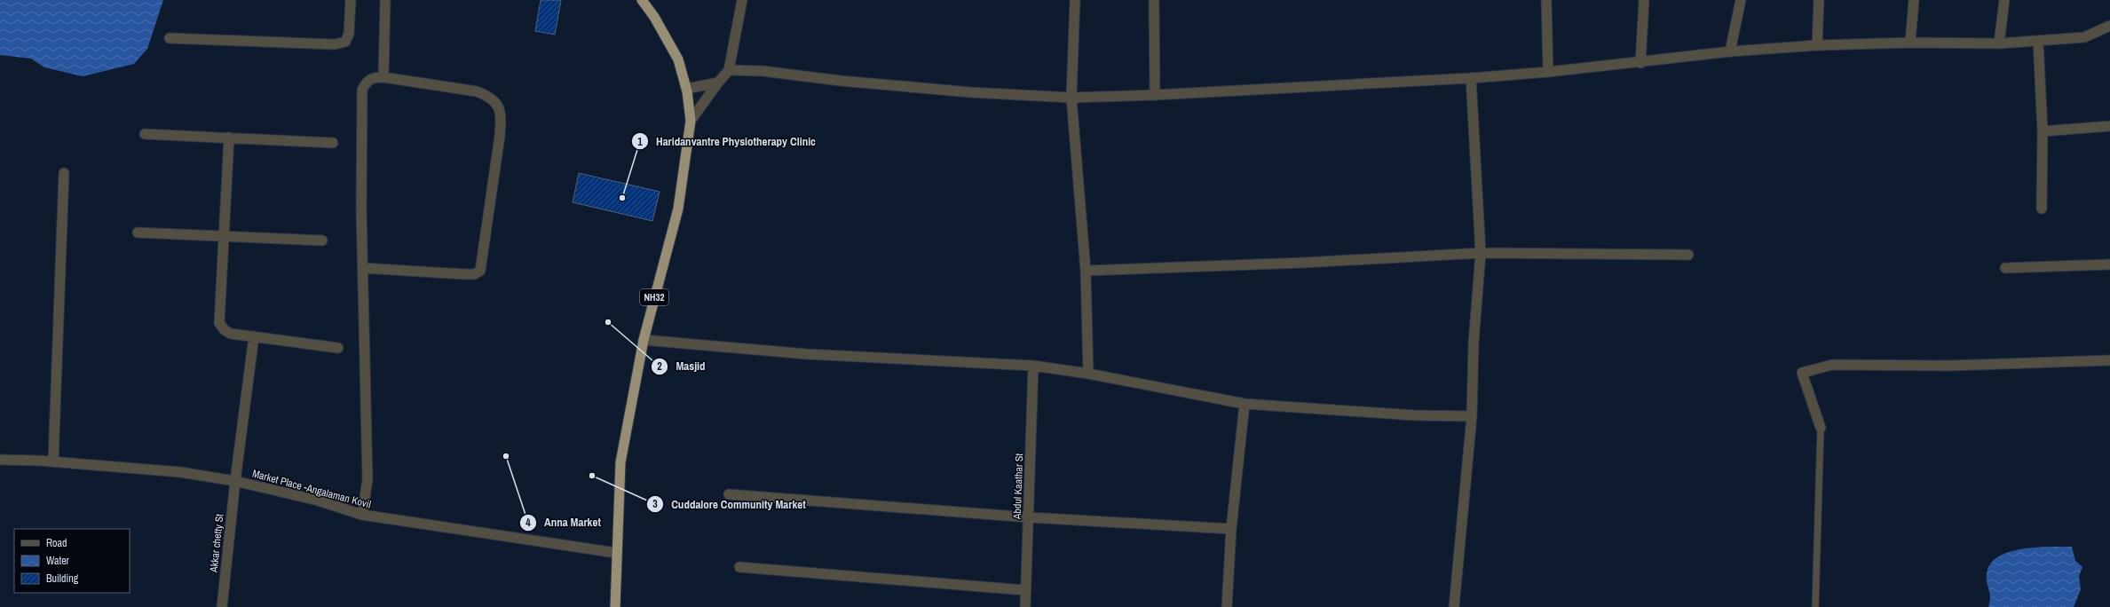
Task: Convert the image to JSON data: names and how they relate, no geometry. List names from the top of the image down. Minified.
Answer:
{"streets":{"highway":["NH32"],"street":["Abdul Kaathar St","Market Place -Angalaman Kovil","Akkar chetty St"]},"crossings":[["NH32","Market Place -Angalaman Kovil"],["Market Place -Angalaman Kovil","Akkar chetty St"]],"places":["Haridanvantre Physiotherapy Clinic","Masjid","Anna Market","Cuddalore Community Market"],"legend":["Road","Water","Building"]}
